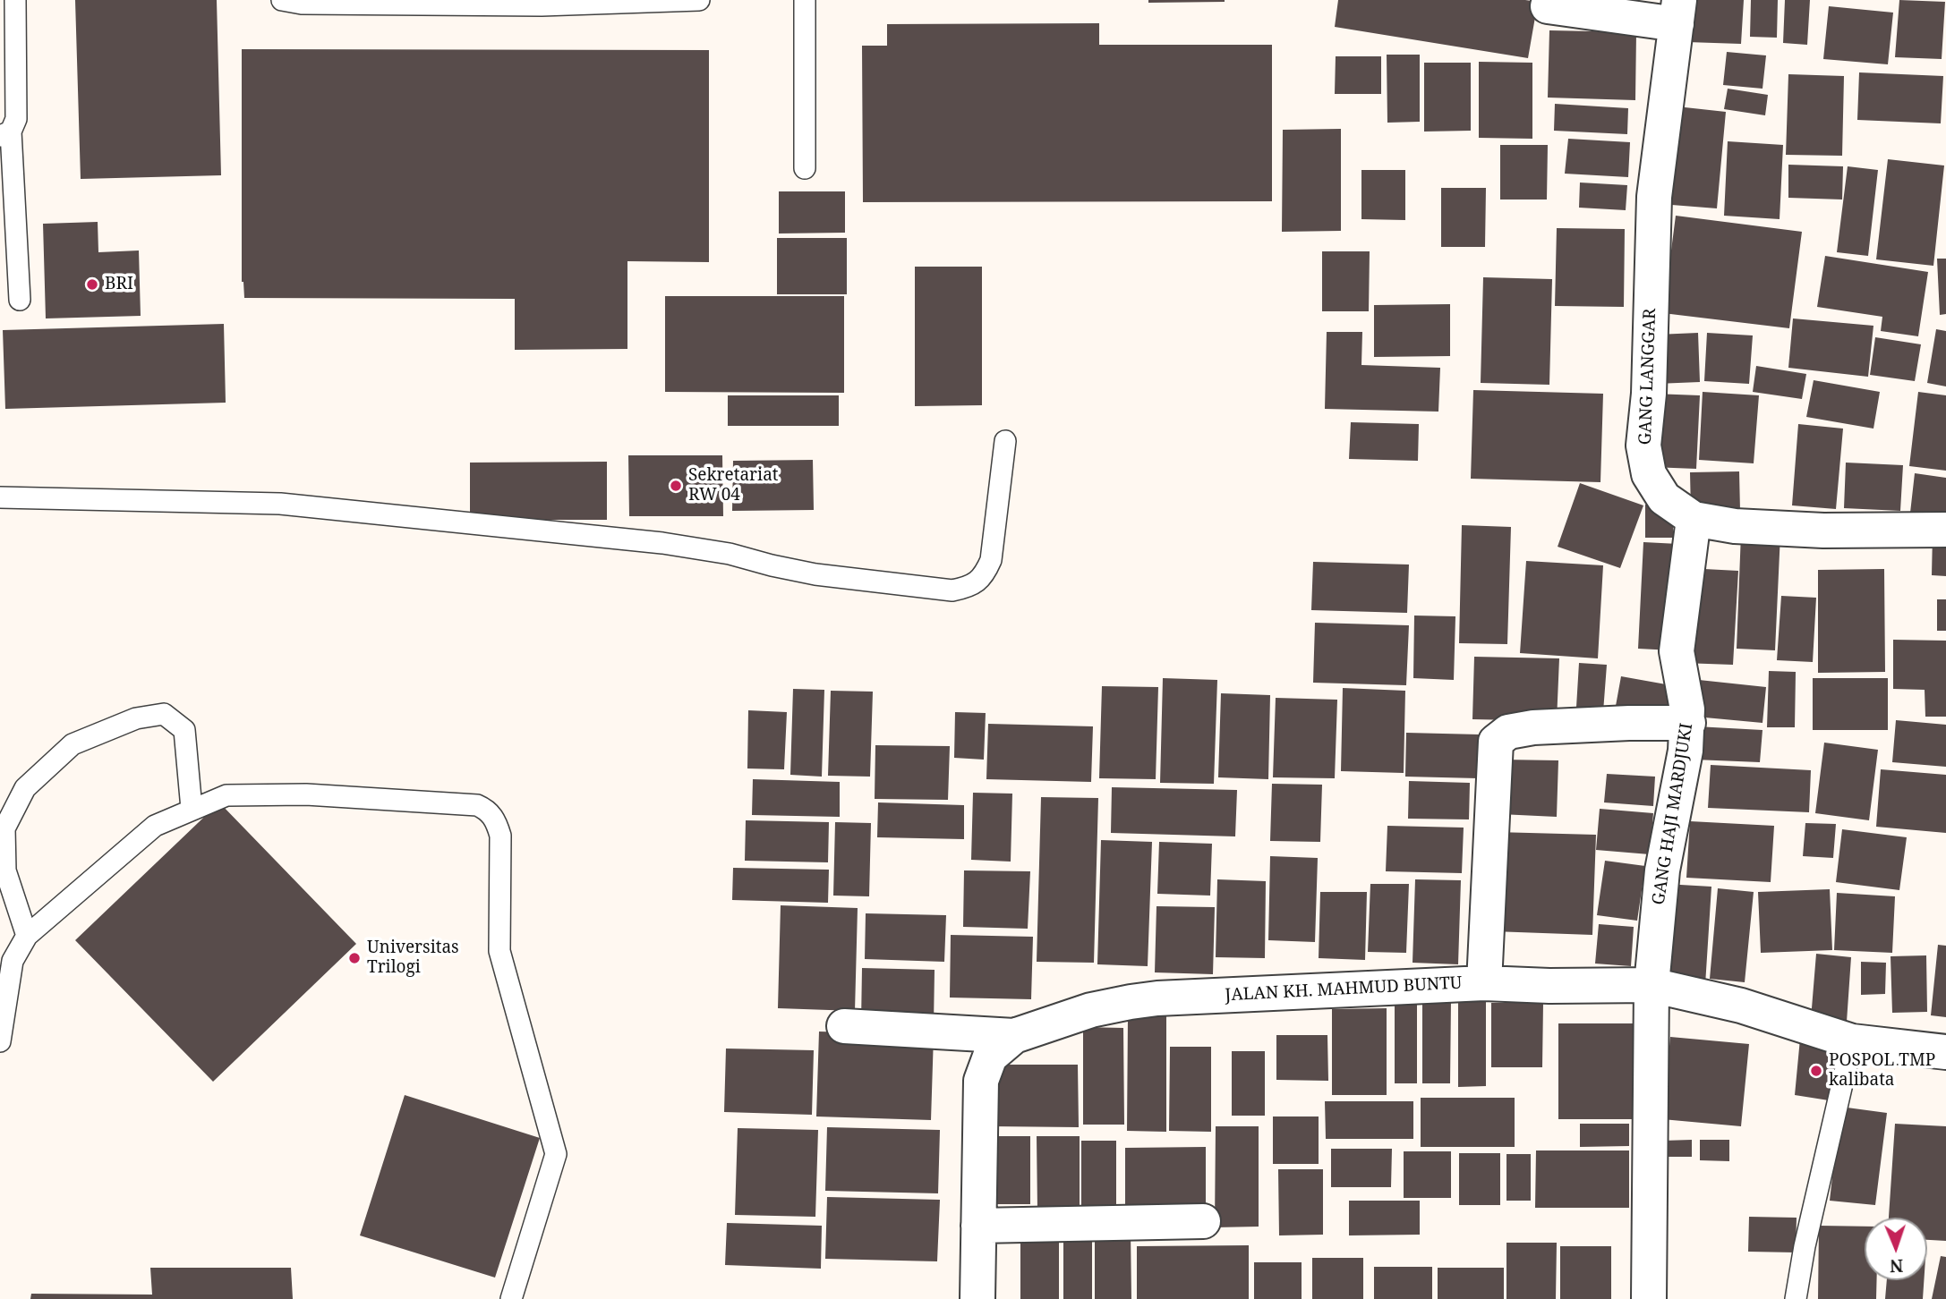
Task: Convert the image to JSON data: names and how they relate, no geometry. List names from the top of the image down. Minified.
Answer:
{"streets":{"street":["GANG LANGGAR","GANG HAJI MARDJUKI","JALAN KH. MAHMUD BUNTU"]},"crossings":[["GANG LANGGAR","GANG HAJI MARDJUKI"],["GANG HAJI MARDJUKI","JALAN KH. MAHMUD BUNTU"]],"places":["BRI","Sekretariat RW 04","Universitas Trilogi","POSPOL TMP kalibata"],"north":"bottom"}
